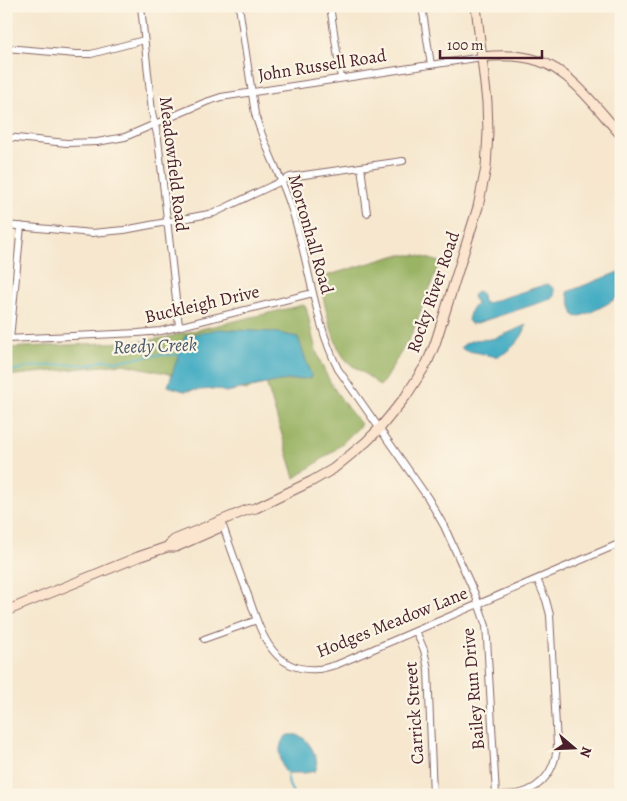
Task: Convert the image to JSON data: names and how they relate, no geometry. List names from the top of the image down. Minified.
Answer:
{"streets":{"street":["John Russell Road","Meadowfield Road","Mortonhall Road","Rocky River Road","Buckleigh Drive","Hodges Meadow Lane","Bailey Run Drive","Carrick Street"]},"crossings":[["John Russell Road","Meadowfield Road"],["John Russell Road","Mortonhall Road"],["John Russell Road","Rocky River Road"],["Meadowfield Road","Buckleigh Drive"],["Mortonhall Road","Rocky River Road"],["Mortonhall Road","Buckleigh Drive"],["Mortonhall Road","Bailey Run Drive"],["Rocky River Road","Hodges Meadow Lane"],["Rocky River Road","Bailey Run Drive"],["Hodges Meadow Lane","Bailey Run Drive"],["Hodges Meadow Lane","Carrick Street"]],"water":["Reedy Creek"],"scale_bar":"100 m","north":"right"}
